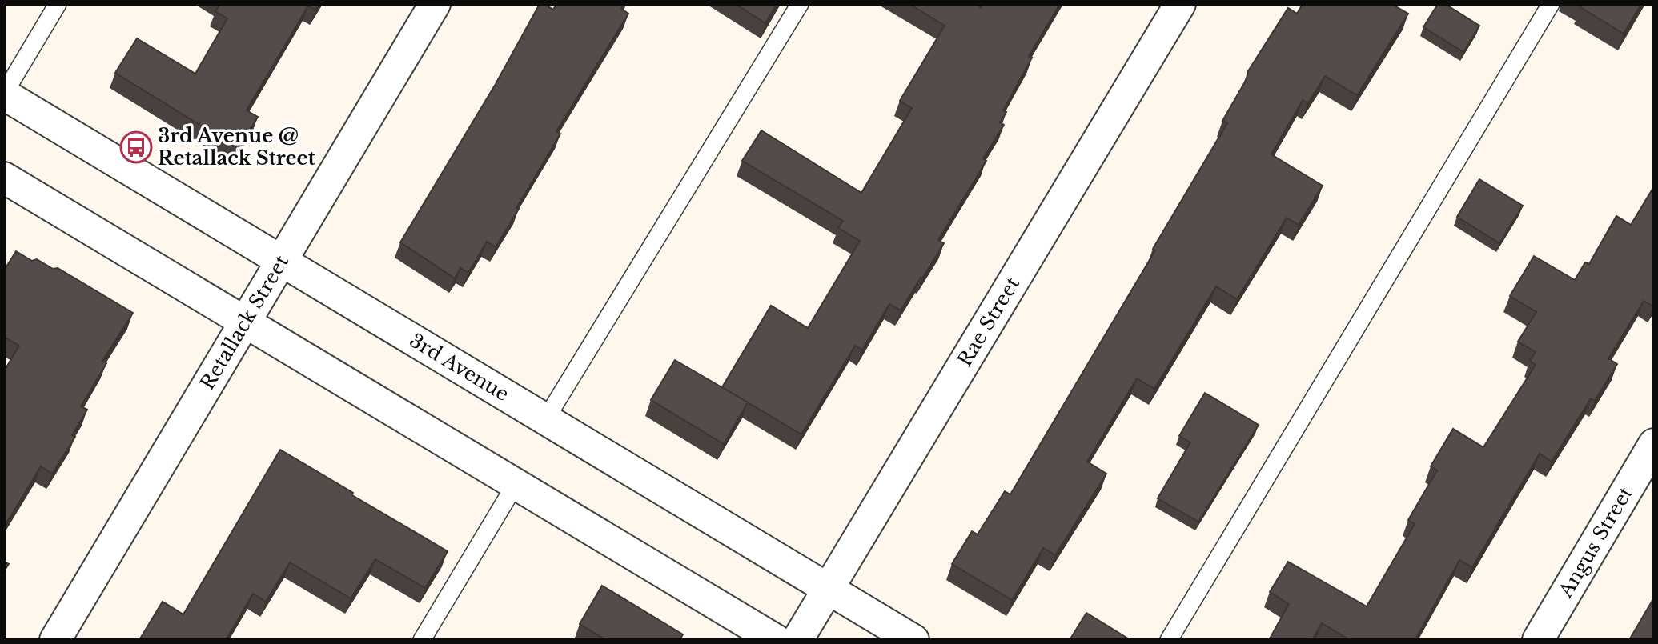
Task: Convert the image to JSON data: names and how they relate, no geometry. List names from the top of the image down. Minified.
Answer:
{"streets":{"street":["Retallack Street","Rae Street","3rd Avenue","Angus Street"]},"crossings":[["Retallack Street","3rd Avenue"],["Rae Street","3rd Avenue"]],"places":{"bus stop":["3rd Avenue @ Retallack Street"]}}
